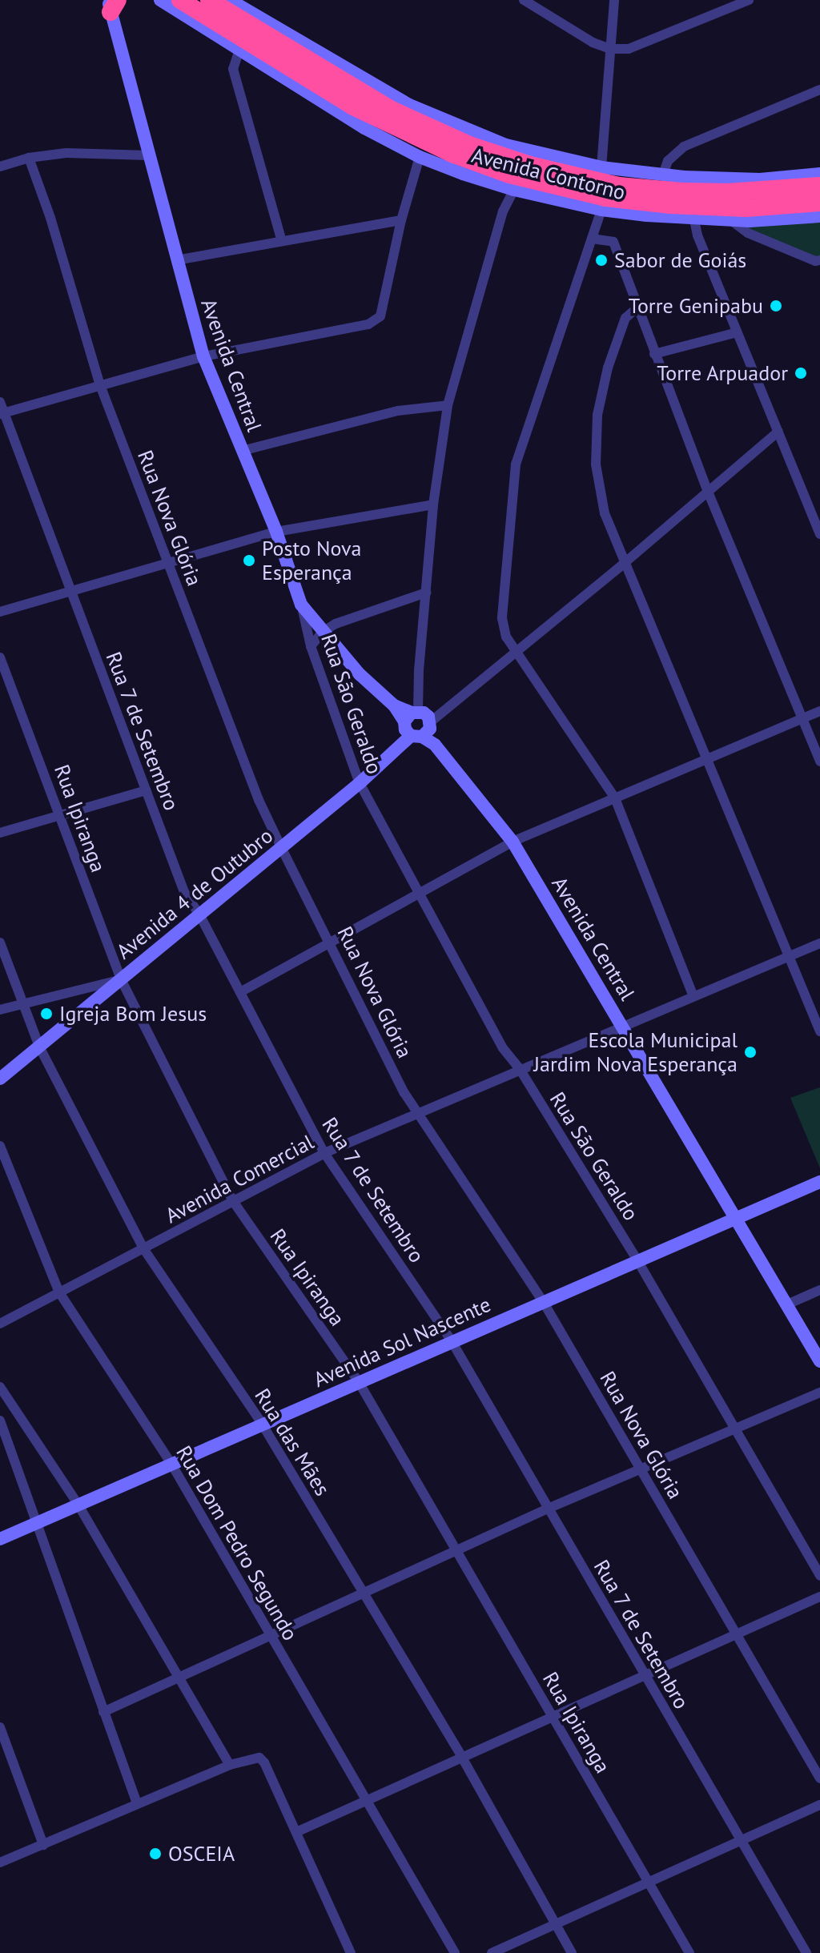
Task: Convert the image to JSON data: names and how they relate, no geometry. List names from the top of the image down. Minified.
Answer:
{"streets":{"street":["Avenida Contorno","Avenida Central","Rua Nova Glória","Rua São Geraldo","Rua 7 de Setembro","Rua Ipiranga","Avenida 4 de Outubro","Avenida Comercial","Avenida Sol Nascente","Rua das Mães","Rua Dom Pedro Segundo"]},"crossings":[["Avenida Central","Rua São Geraldo"],["Avenida Central","Avenida 4 de Outubro"],["Avenida Central","Avenida Comercial"],["Avenida Central","Avenida Sol Nascente"],["Rua Nova Glória","Avenida 4 de Outubro"],["Rua Nova Glória","Avenida Comercial"],["Rua Nova Glória","Avenida Sol Nascente"],["Rua São Geraldo","Avenida 4 de Outubro"],["Rua São Geraldo","Avenida Comercial"],["Rua São Geraldo","Avenida Sol Nascente"],["Rua 7 de Setembro","Avenida 4 de Outubro"],["Rua 7 de Setembro","Avenida Comercial"],["Rua 7 de Setembro","Avenida Sol Nascente"],["Rua Ipiranga","Avenida 4 de Outubro"],["Rua Ipiranga","Avenida Comercial"],["Rua Ipiranga","Avenida Sol Nascente"],["Avenida 4 de Outubro","Rua das Mães"],["Avenida Comercial","Rua das Mães"],["Avenida Comercial","Rua Dom Pedro Segundo"],["Avenida Sol Nascente","Rua das Mães"],["Avenida Sol Nascente","Rua Dom Pedro Segundo"]],"places":["Sabor de Goiás","Torre Genipabu","Torre Arpuador","Posto Nova Esperança","Igreja Bom Jesus","Escola Municipal Jardim Nova Esperança","OSCEIA"]}
